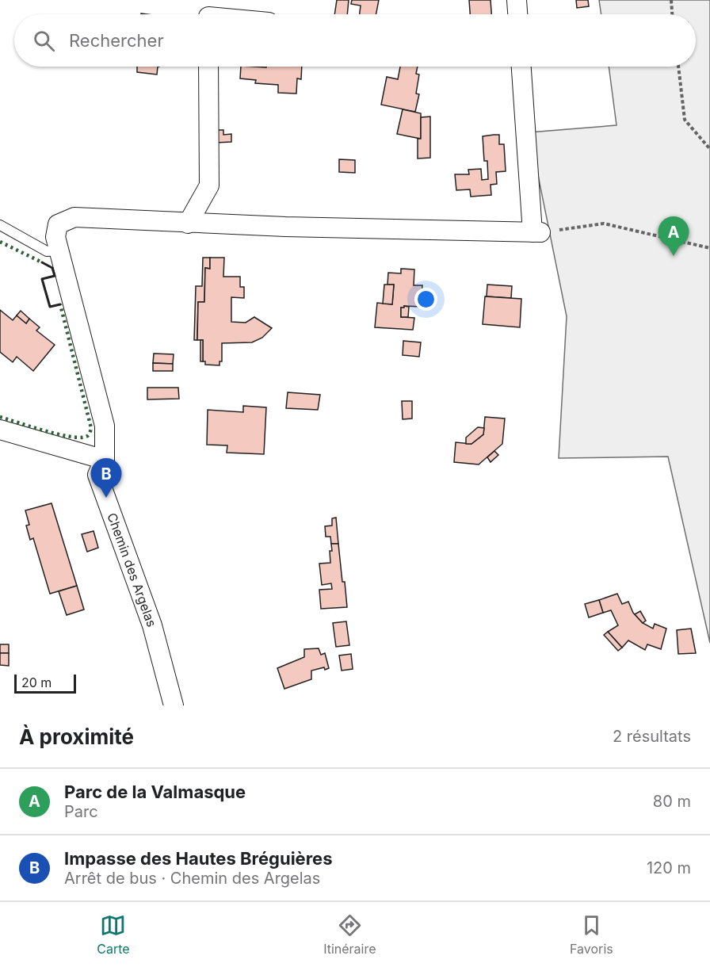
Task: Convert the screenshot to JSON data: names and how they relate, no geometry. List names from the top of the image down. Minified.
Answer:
{"streets":{"street":["Chemin des Argelas"]},"scale_bar":"20 m","page":{"search":"Rechercher","pins":["A","B"],"scale":"20 m","heading":["À proximité","2 résultats"],"list":[{"mark":"A","name":"Parc de la Valmasque","note":"Parc","value":"80 m"},{"mark":"B","name":"Impasse des Hautes Bréguières","note":"Arrêt de bus · Chemin des Argelas","value":"120 m"}],"nav":["Carte","Itinéraire","Favoris"]}}
